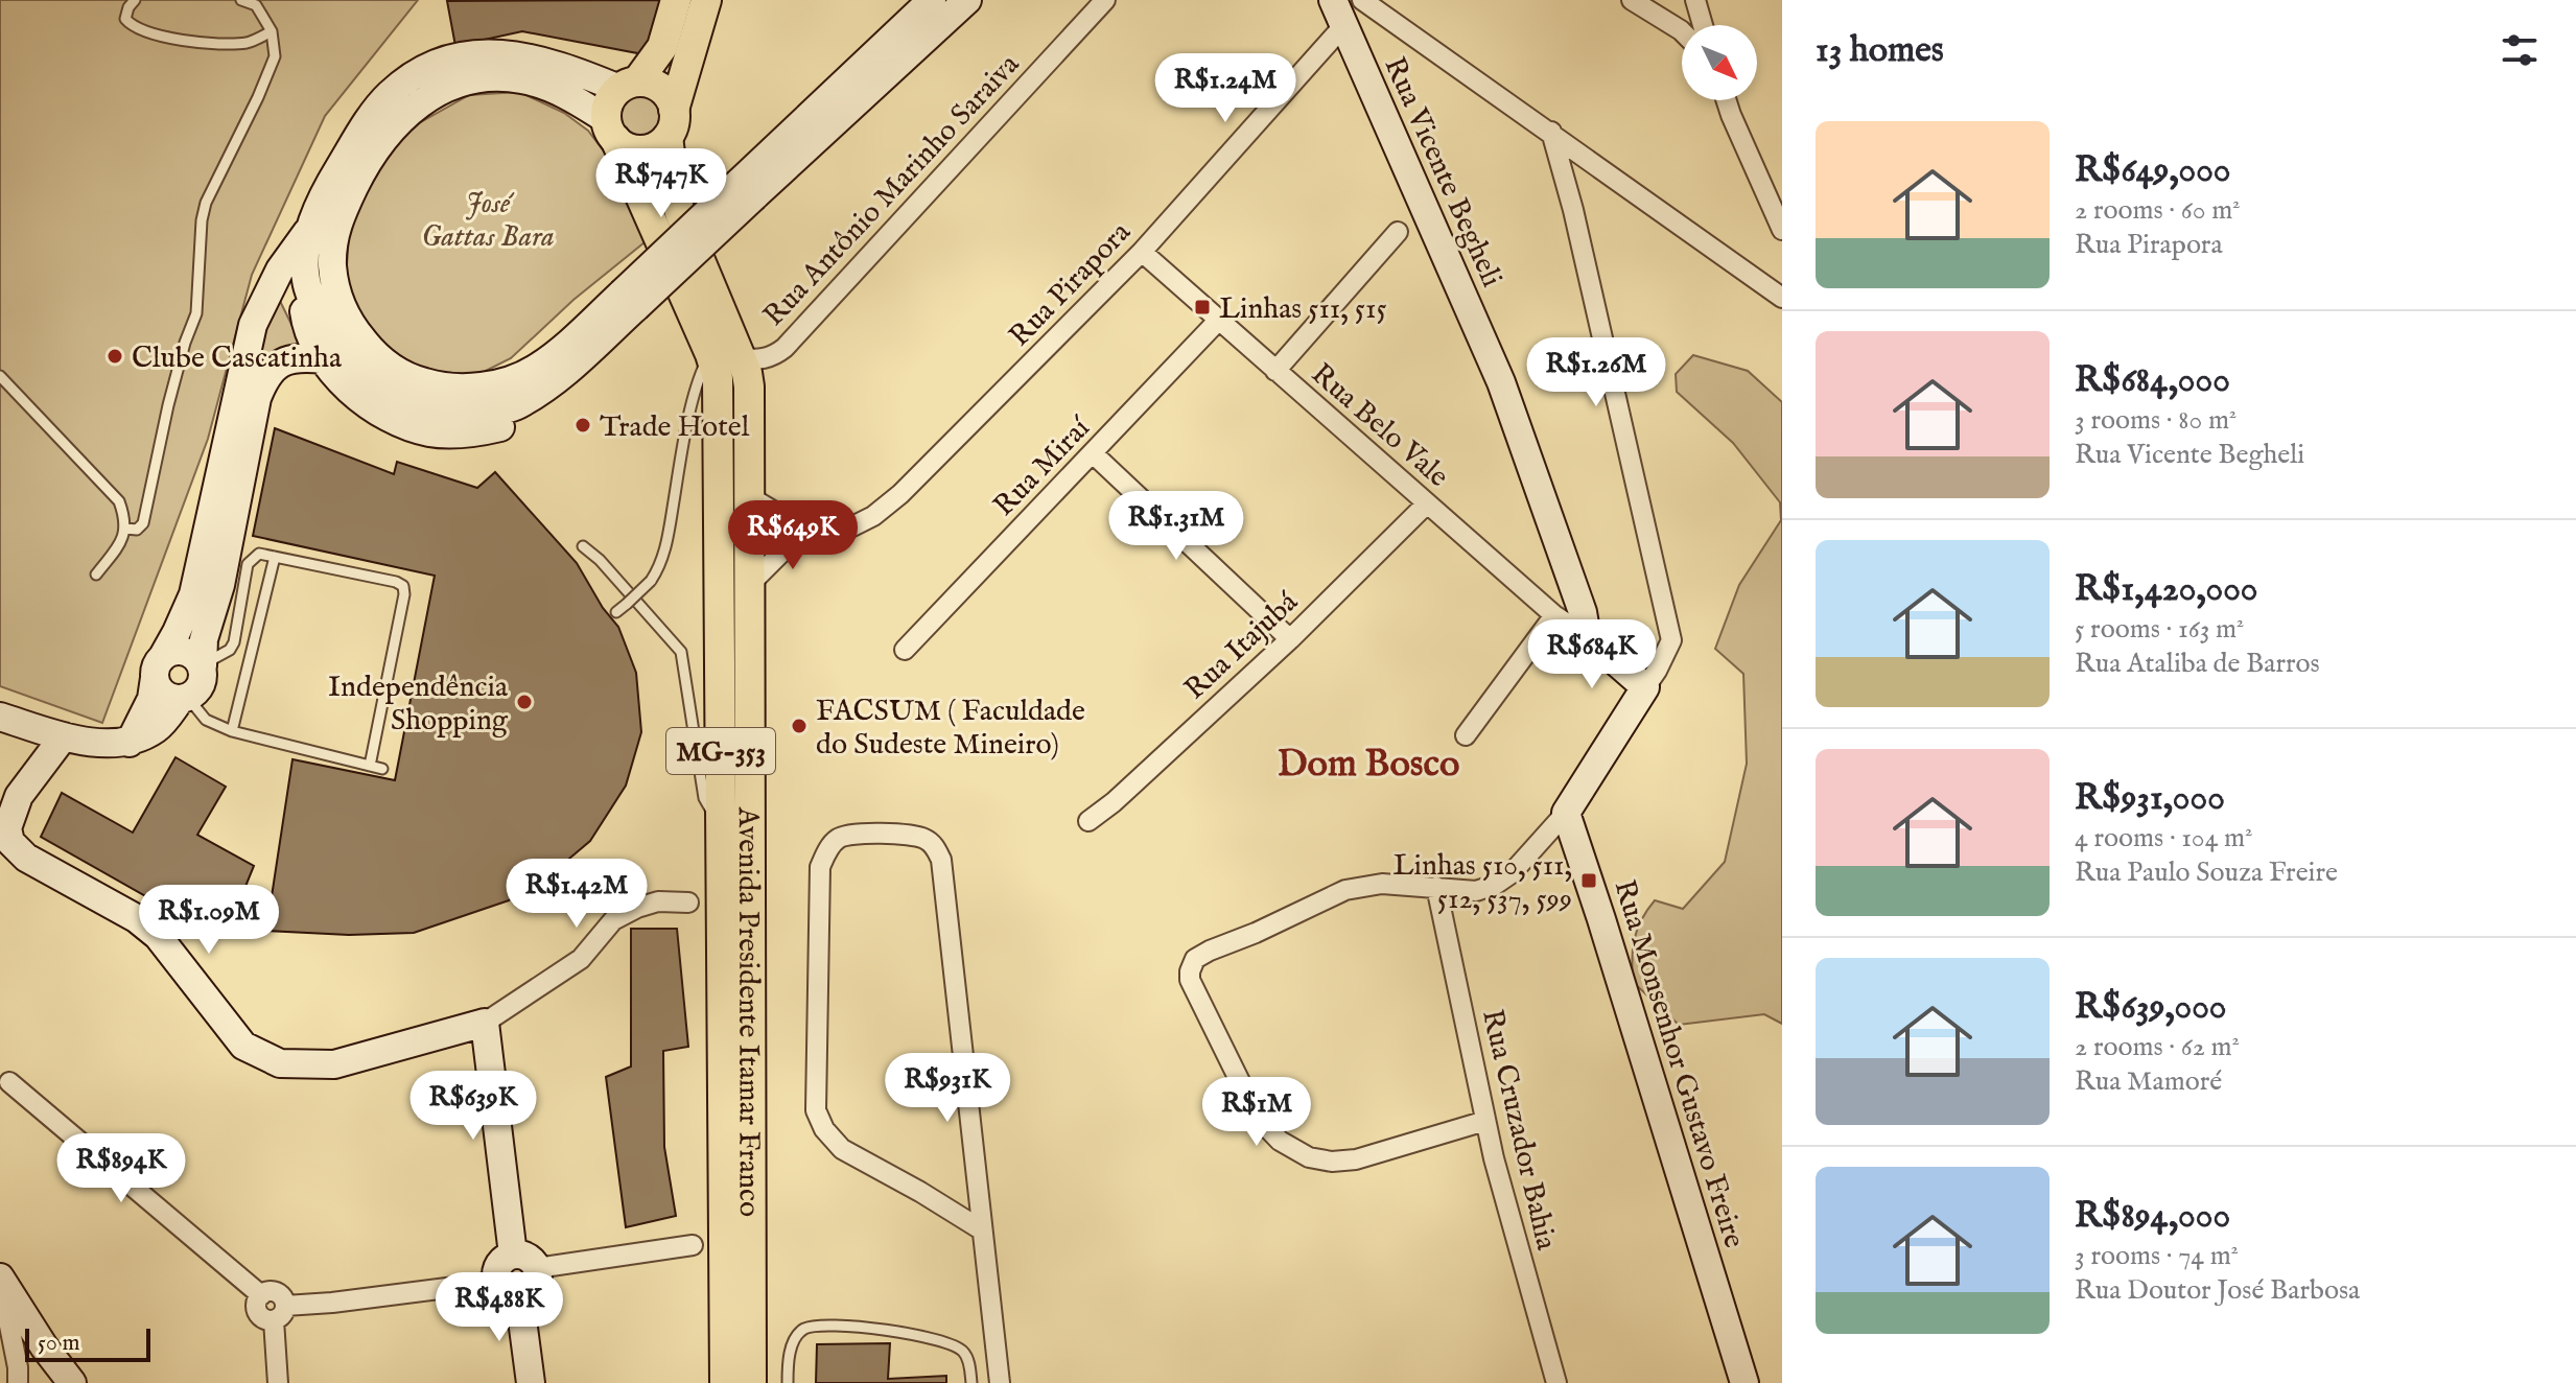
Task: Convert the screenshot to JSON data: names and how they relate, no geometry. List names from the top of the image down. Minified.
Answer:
{"streets":{"main road":["Rua Vicente Begheli","MG-353","Avenida Presidente Itamar Franco","Rua Monsenhor Gustavo Freire"],"street":["Rua Antônio Marinho Saraiva","Rua Pirapora","Rua Belo Vale","Rua Miraí","Rua Itajubá","Rua Cruzador Bahia"]},"crossings":[["Rua Vicente Begheli","Rua Pirapora"],["Rua Vicente Begheli","Rua Belo Vale"],["Rua Antônio Marinho Saraiva","Avenida Presidente Itamar Franco"],["Rua Pirapora","Rua Belo Vale"],["Rua Belo Vale","Rua Miraí"],["Rua Belo Vale","Rua Itajubá"],["MG-353","Avenida Presidente Itamar Franco"]],"districts":["Dom Bosco"],"parks":["José Gattas Bara"],"places":{"transit":["Linhas 511, 515","Linhas 510, 511, 512, 537, 599"],"other":["Clube Cascatinha","Trade Hotel","Independência Shopping","FACSUM ( Faculdade do Sudeste Mineiro)"]},"scale_bar":"50 m","north":"bottom right","page":{"heading":"13 homes","price":["R$1.24M","R$747K","R$1.26M","R$1.31M","R$649K","R$684K","R$1.42M","R$1.09M","R$931K","R$639K","R$1M","R$894K","R$488K"],"list":[{"name":"R$649,000","note":"2 rooms · 60 m² · Rua Pirapora"},{"name":"R$684,000","note":"3 rooms · 80 m² · Rua Vicente Begheli"},{"name":"R$1,420,000","note":"5 rooms · 163 m² · Rua Ataliba de Barros"},{"name":"R$931,000","note":"4 rooms · 104 m² · Rua Paulo Souza Freire"},{"name":"R$639,000","note":"2 rooms · 62 m² · Rua Mamoré"},{"name":"R$894,000","note":"3 rooms · 74 m² · Rua Doutor José Barbosa"}],"scale":"50 m"}}
